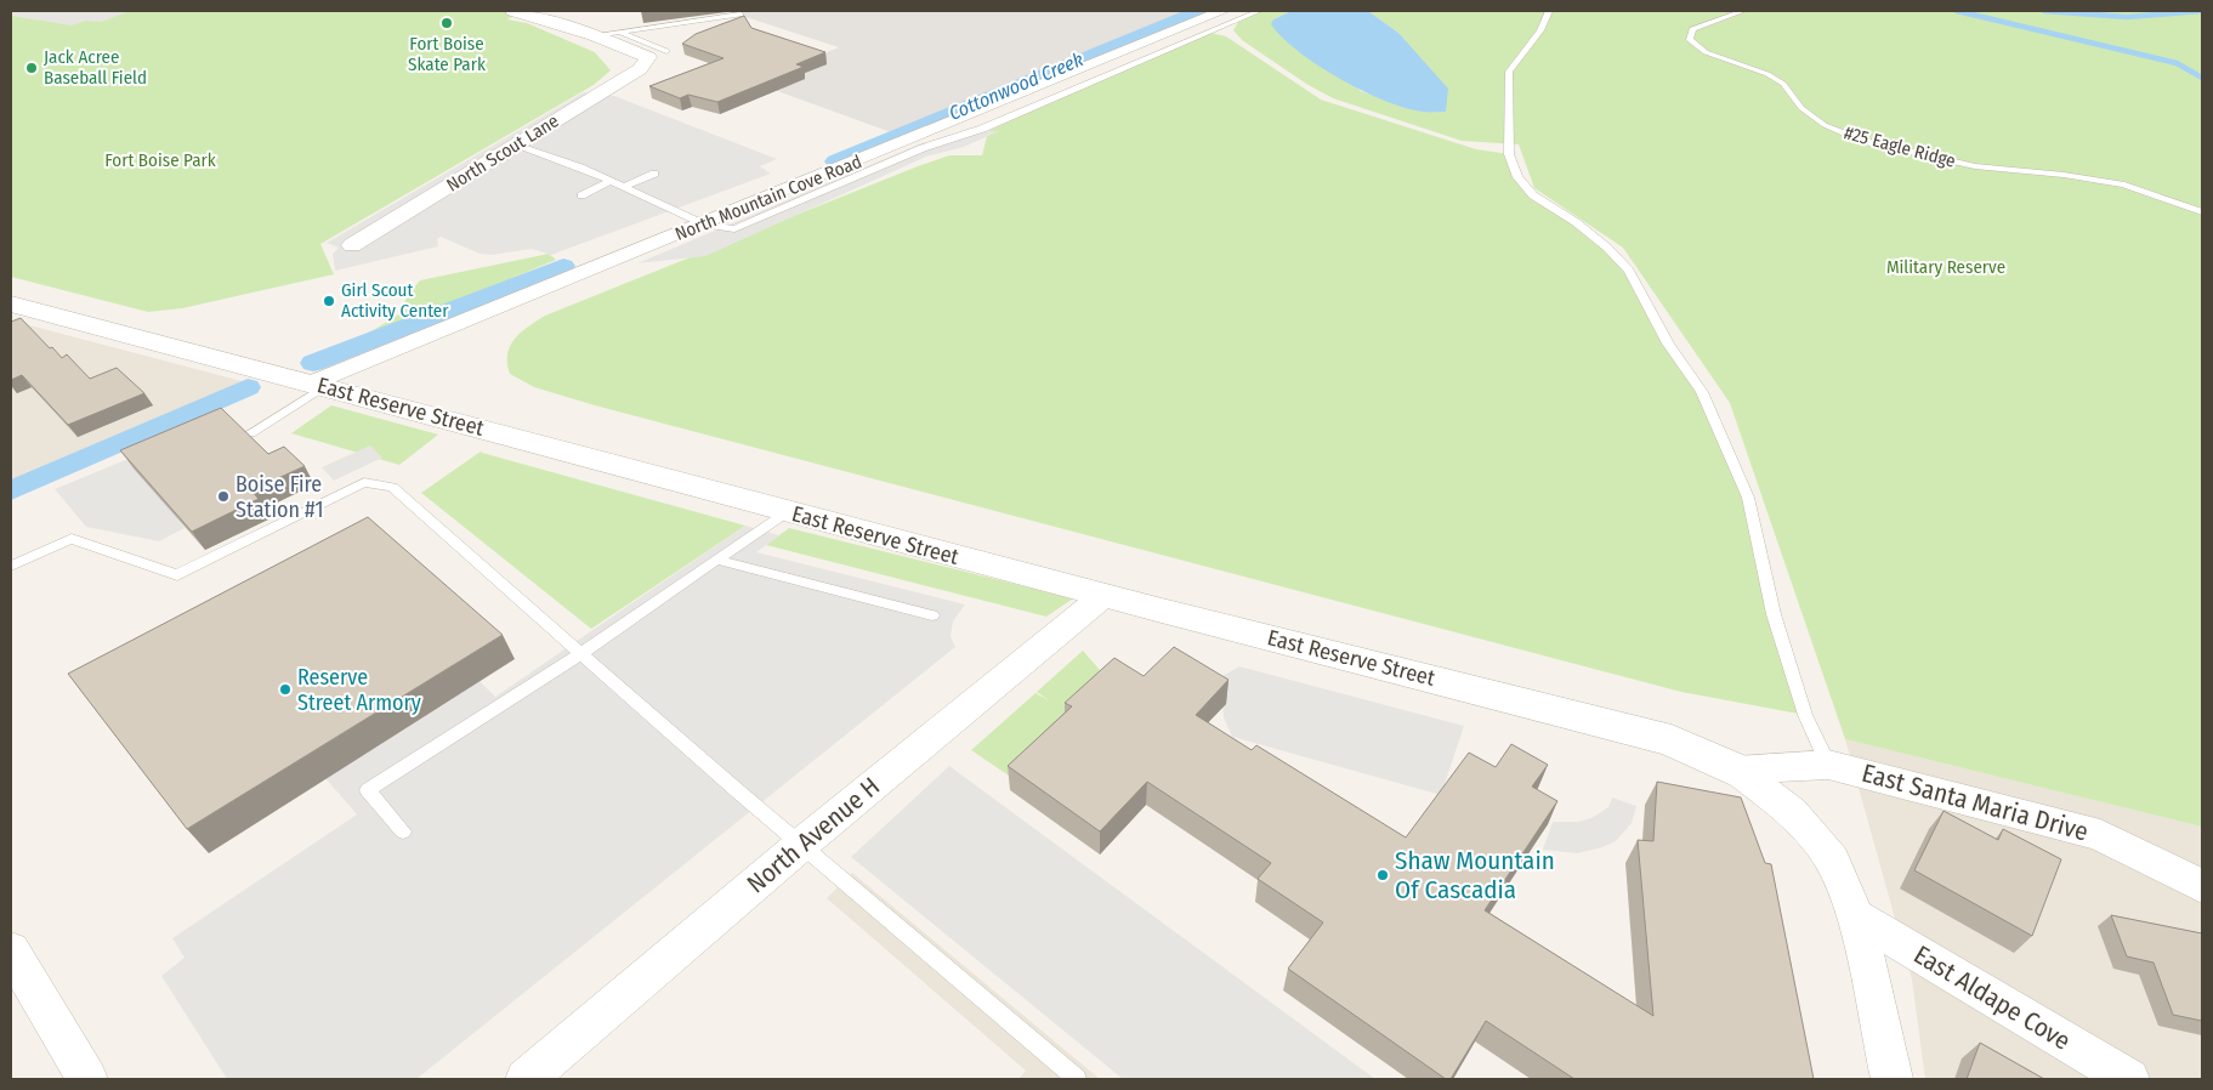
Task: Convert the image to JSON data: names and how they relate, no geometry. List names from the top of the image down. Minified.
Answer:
{"streets":{"street":["North Scout Lane","North Mountain Cove Road","East Reserve Street","East Santa Maria Drive","North Avenue H","East Aldape Cove"],"lane":["#25 Eagle Ridge"]},"crossings":[["North Mountain Cove Road","East Reserve Street"],["East Reserve Street","East Santa Maria Drive"],["East Reserve Street","North Avenue H"]],"water":["Cottonwood Creek"],"parks":["Fort Boise Park","Military Reserve"],"places":["Fort Boise Skate Park","Jack Acree Baseball Field","Girl Scout Activity Center","Boise Fire Station #1","Reserve Street Armory","Shaw Mountain Of Cascadia"]}
